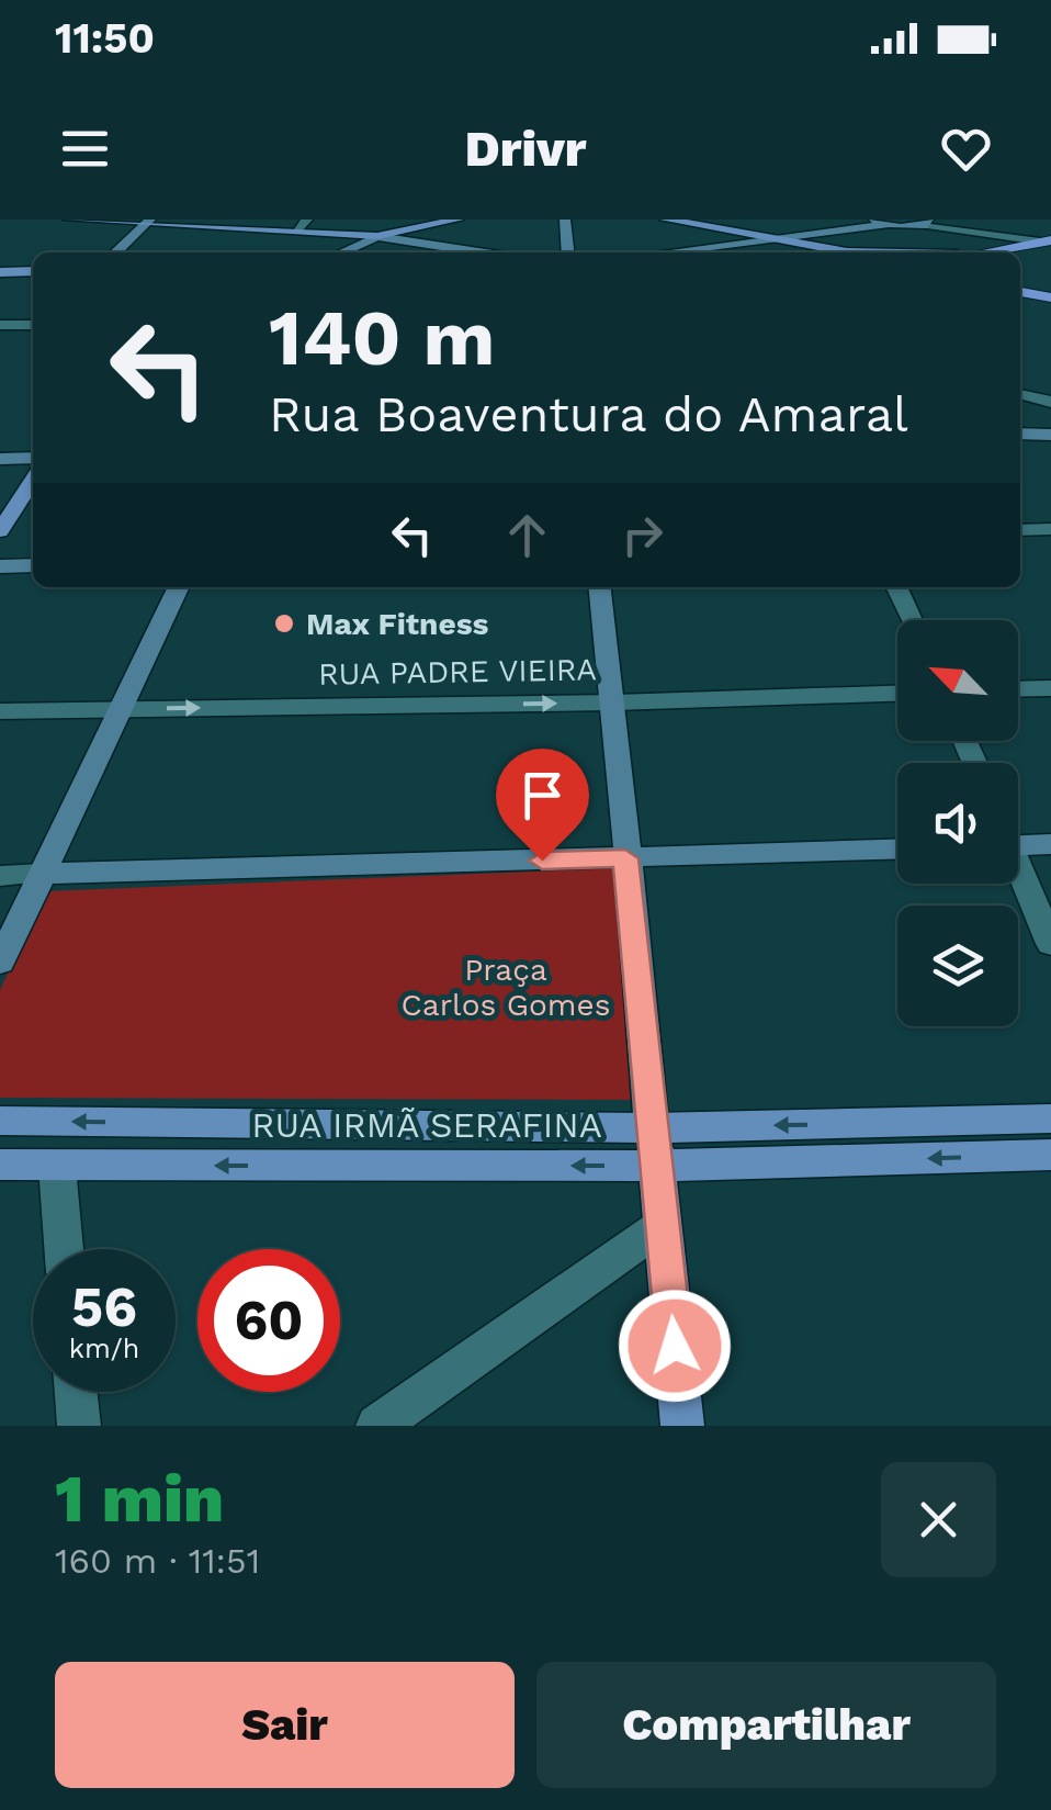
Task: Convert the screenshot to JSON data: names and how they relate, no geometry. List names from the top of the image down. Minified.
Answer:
{"streets":{"main road":["RUA IRMÃ SERAFINA"],"street":["RUA PADRE VIEIRA"]},"one_way":["RUA PADRE VIEIRA","RUA IRMÃ SERAFINA"],"parks":["Praça Carlos Gomes"],"places":["Max Fitness"],"north":"top left","page":{"status":"11:50","header":"Drivr","turn":["140 m","Rua Boaventura do Amaral"],"speed":"56 km/h","limit":"60","heading":["1 min","160 m · 11:51"],"buttons":["Sair","Compartilhar"]}}
